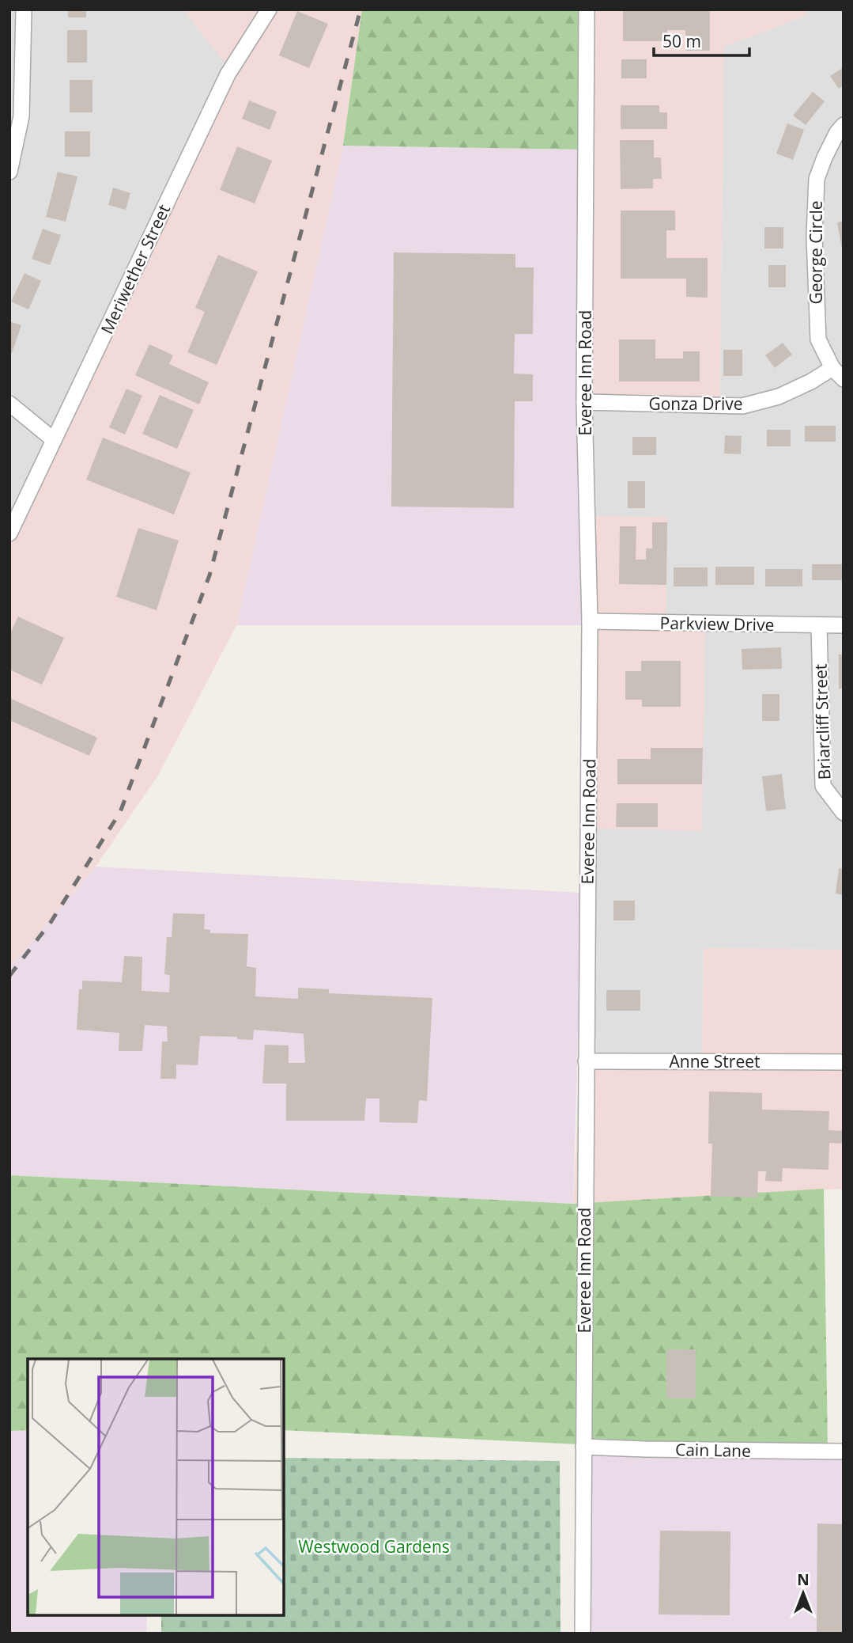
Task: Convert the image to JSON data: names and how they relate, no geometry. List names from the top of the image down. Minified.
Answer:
{"streets":{"street":["George Circle","Meriwether Street","Everee Inn Road","Gonza Drive","Parkview Drive","Briarcliff Street","Anne Street","Cain Lane"]},"crossings":[["George Circle","Gonza Drive"],["Everee Inn Road","Gonza Drive"],["Everee Inn Road","Parkview Drive"],["Everee Inn Road","Anne Street"],["Everee Inn Road","Cain Lane"],["Parkview Drive","Briarcliff Street"]],"parks":["Westwood Gardens"],"scale_bar":"50 m","north":"top"}
